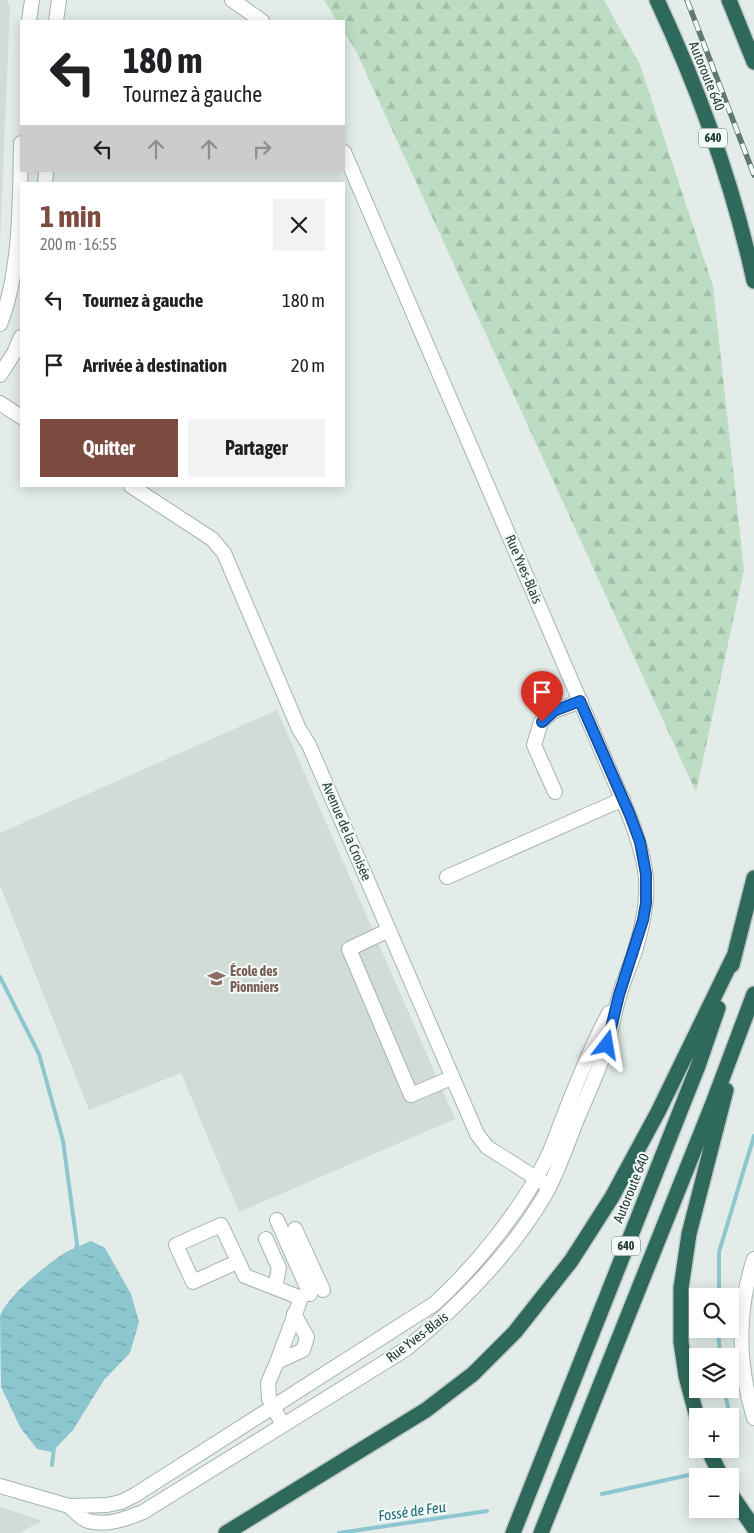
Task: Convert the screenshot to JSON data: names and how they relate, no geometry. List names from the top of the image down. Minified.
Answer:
{"streets":{"highway":["Autoroute 640","640"],"street":["Rue Yves-Blais","Avenue de la Croisée"]},"crossings":[["Rue Yves-Blais","Avenue de la Croisée"]],"water":["Fossé de Feu"],"places":{"school or university":["École des Pionniers"]},"page":{"turn":["180 m","Tournez à gauche"],"heading":["1 min","200 m · 16:55"],"list":[{"name":"Tournez à gauche","value":"180 m"},{"name":"Arrivée à destination","value":"20 m"}],"buttons":["Quitter","Partager"],"map_buttons":["+","−"]}}
